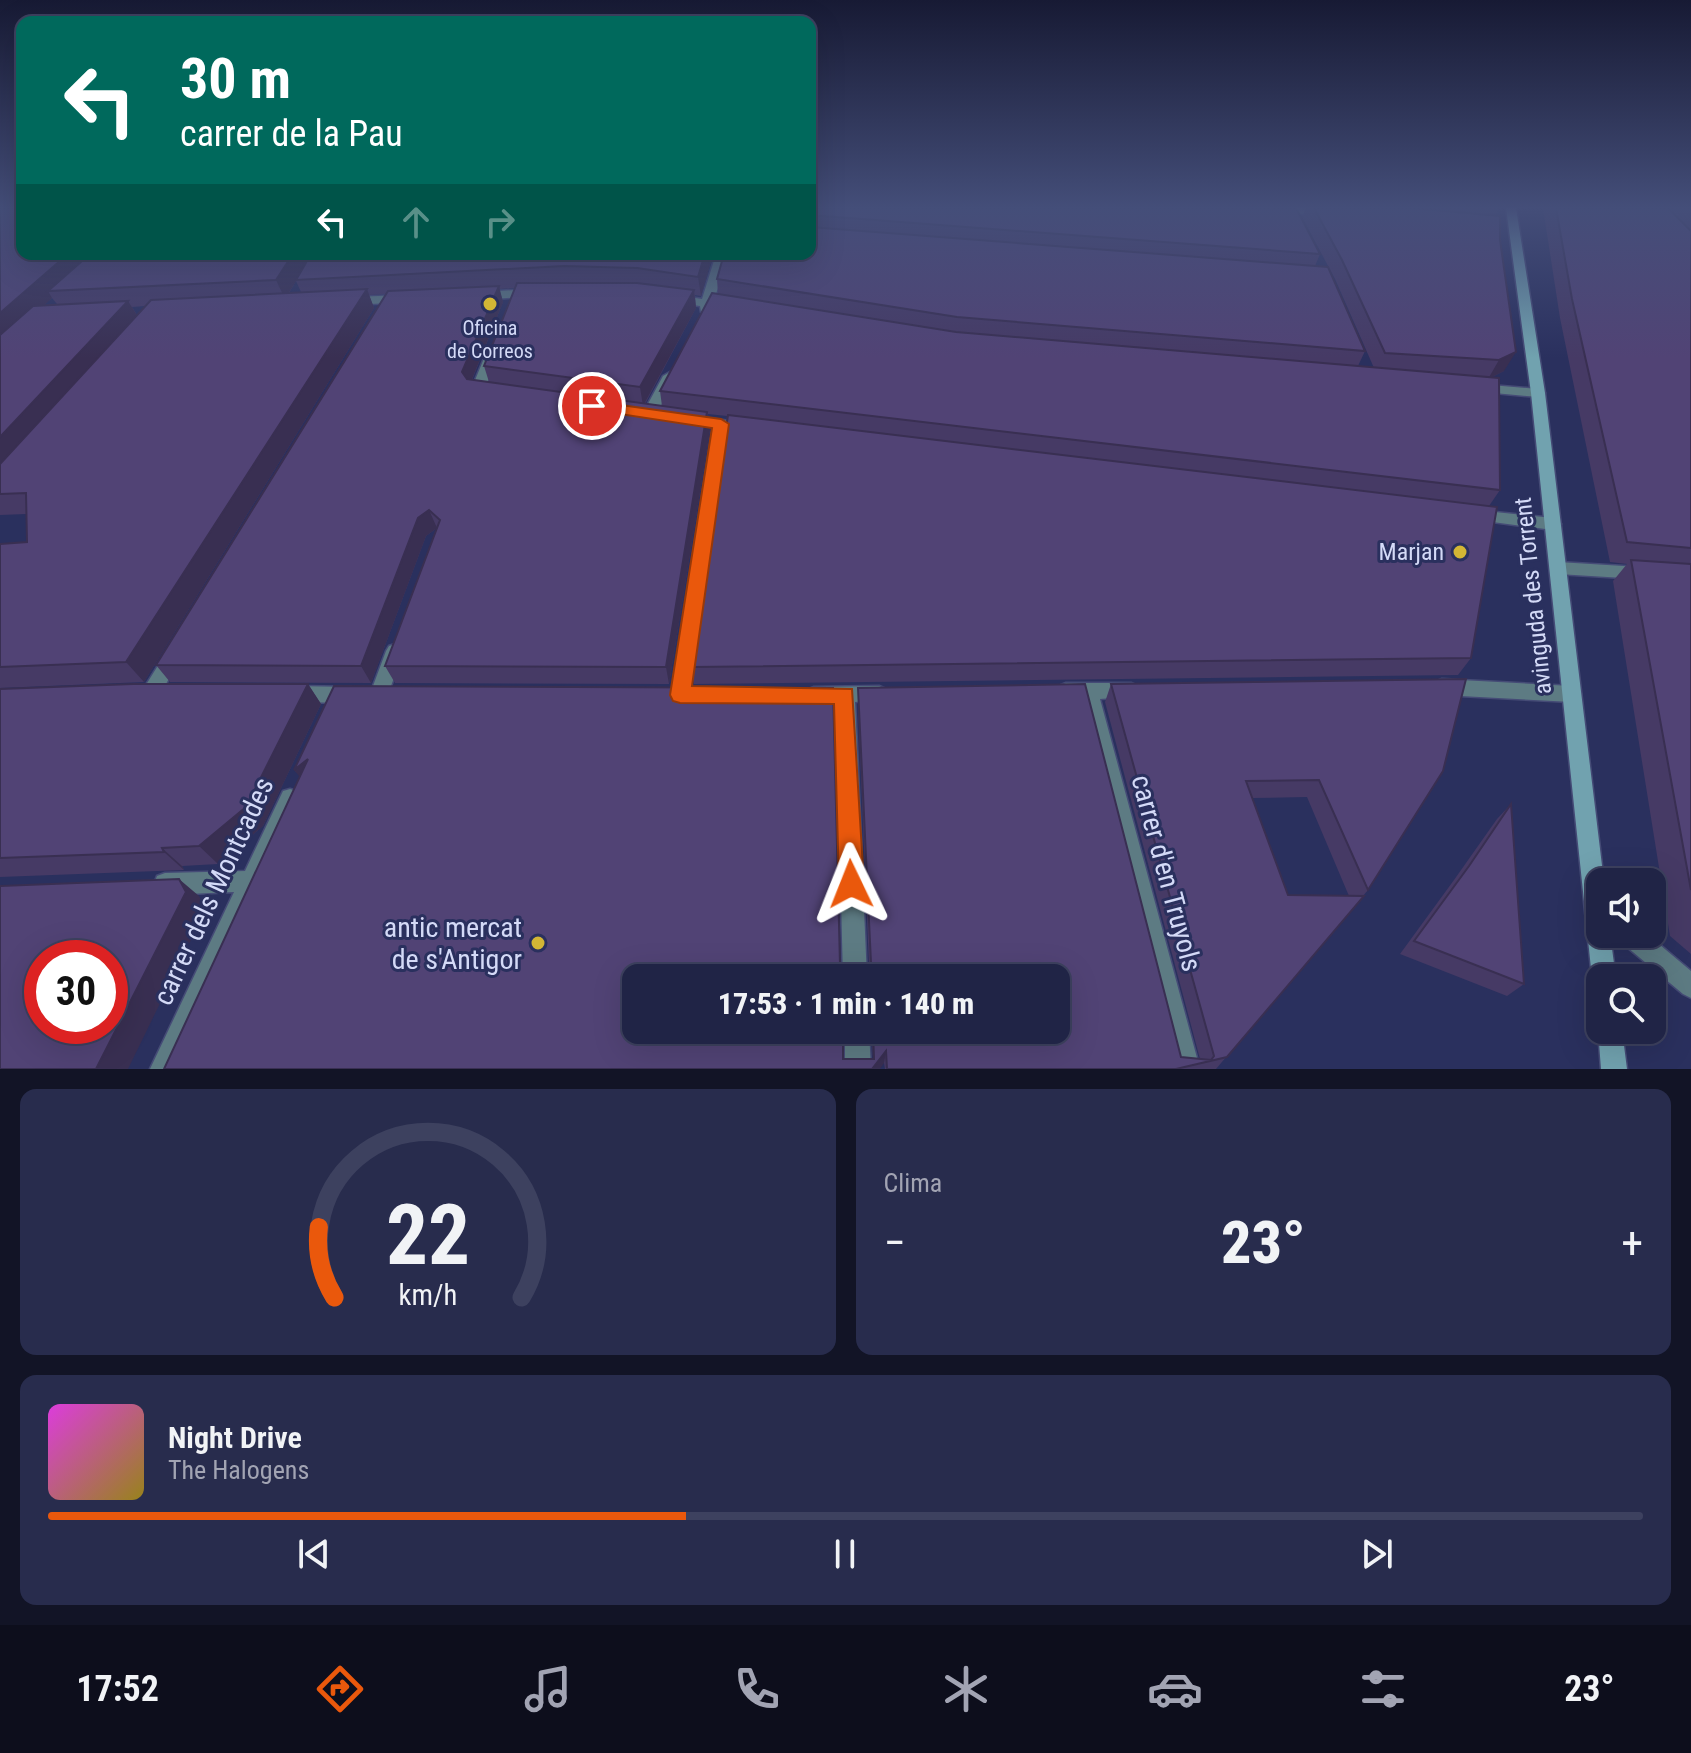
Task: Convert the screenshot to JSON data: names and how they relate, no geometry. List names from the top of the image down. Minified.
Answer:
{"streets":{"main road":["avinguda des Torrent"],"street":["carrer d'en Truyols","carrer dels Montcades"]},"places":["Oficina de Correos","Marjan","antic mercat de s'Antigor"],"page":{"turn":["30 m","carrer de la Pau"],"limit":"30","trip":"17:53 · 1 min · 140 m","tile":"Clima","heat":["−","23°","+"],"song":["Night Drive","The Halogens"],"tabs":["17:52","23°"],"gauge":["22","km/h"]}}
